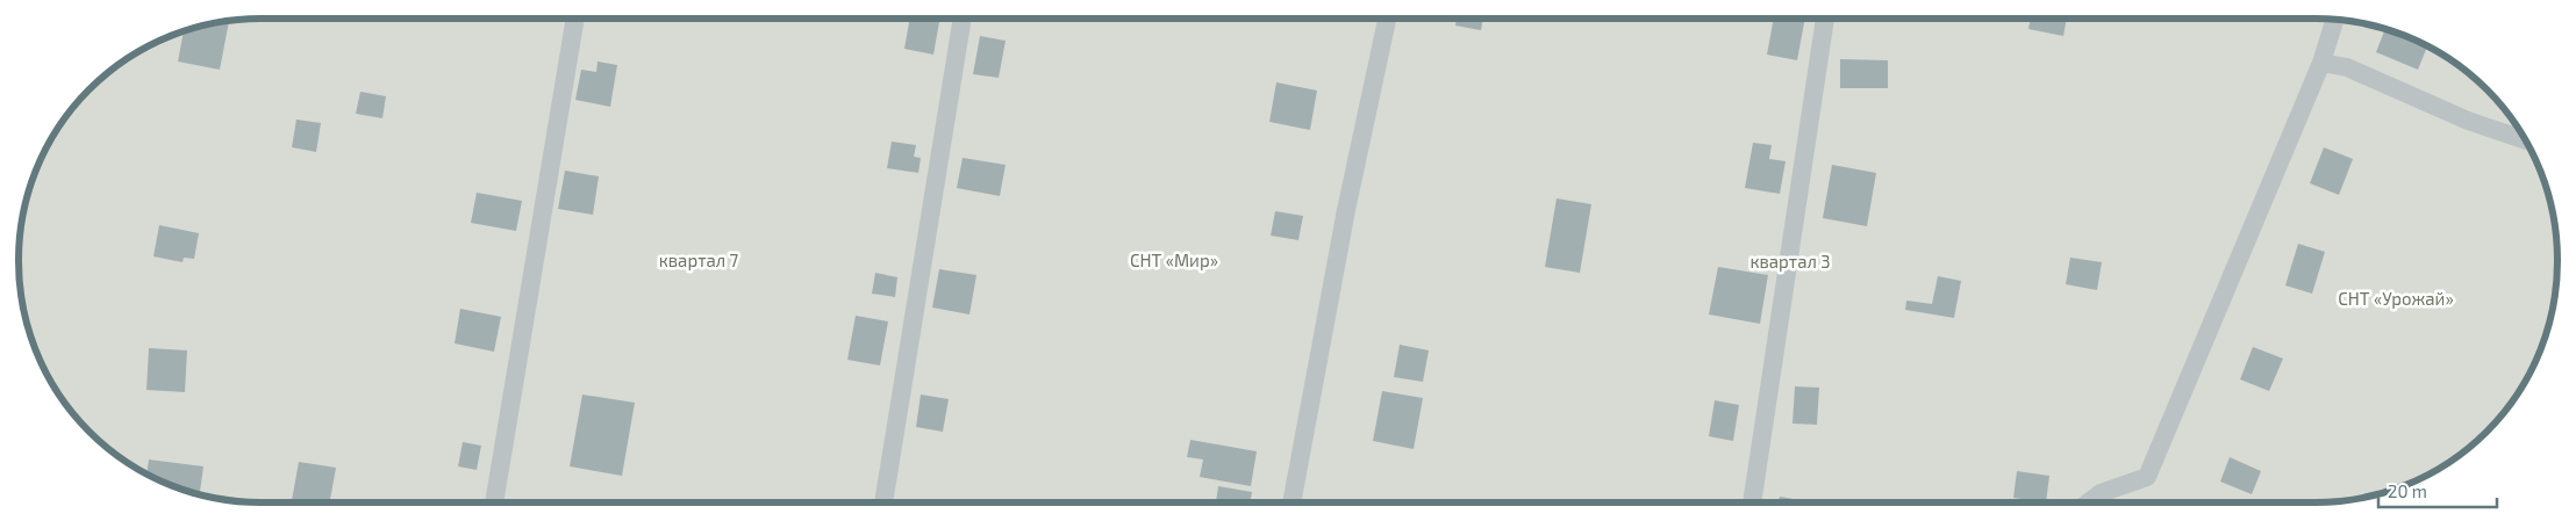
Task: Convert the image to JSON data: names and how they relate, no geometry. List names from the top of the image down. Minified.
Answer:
{"parks":["квартал 7","СНТ «Мир»","квартал 3","СНТ «Урожай»"],"scale_bar":"20 m"}
